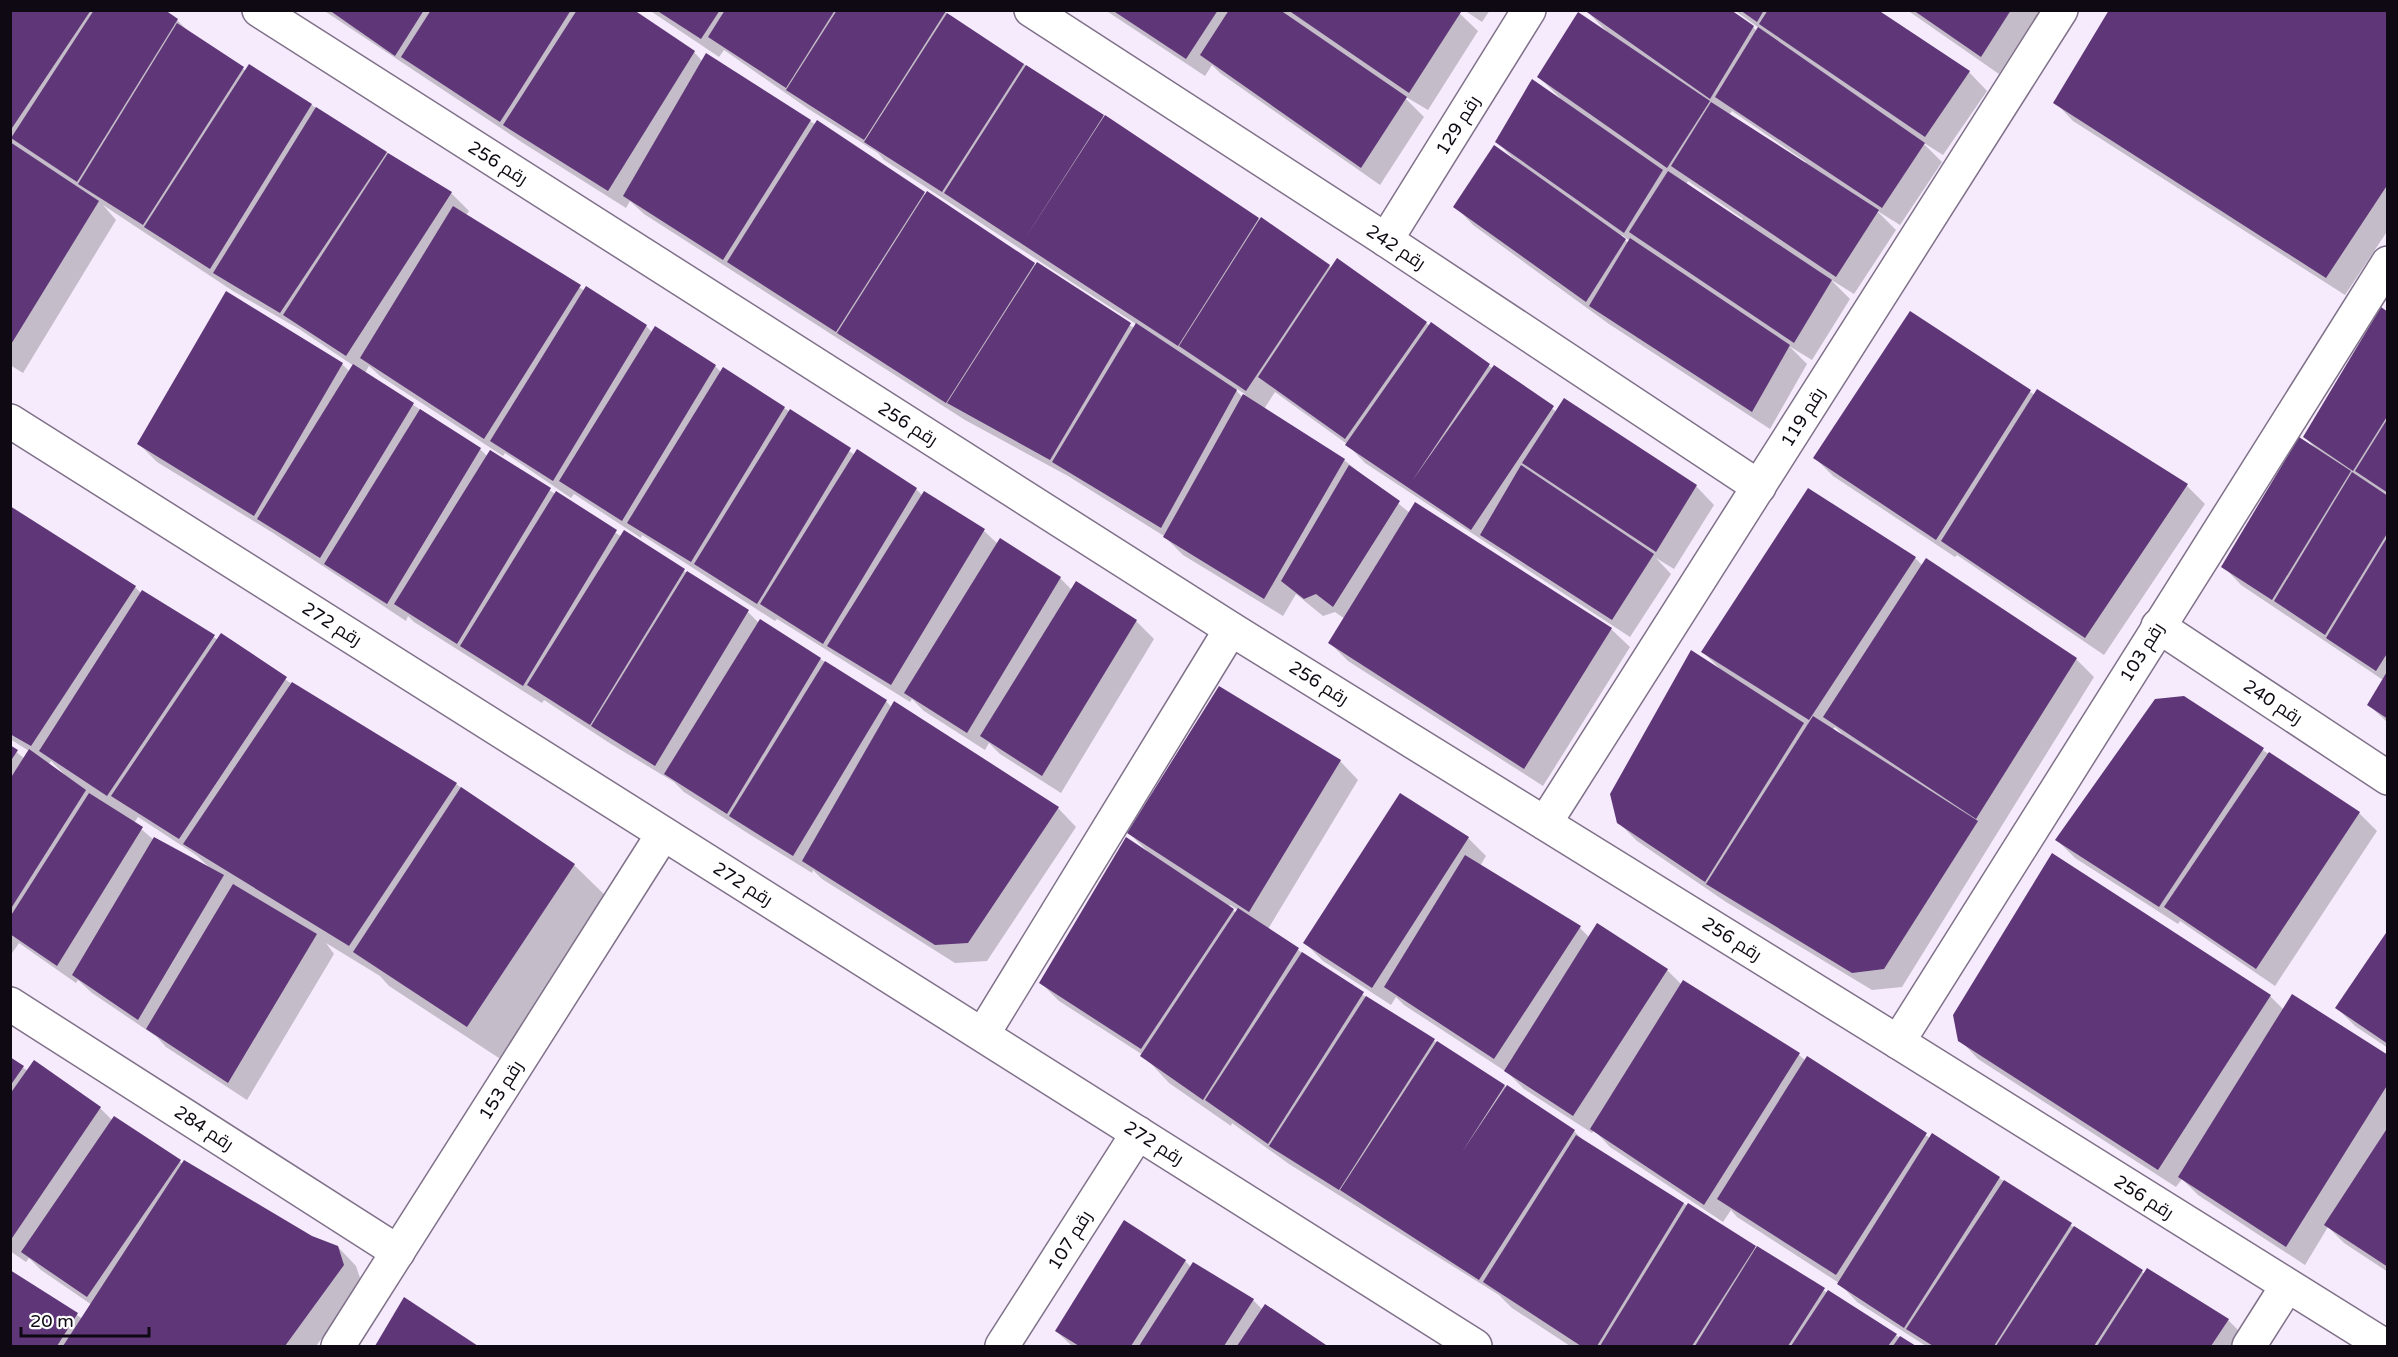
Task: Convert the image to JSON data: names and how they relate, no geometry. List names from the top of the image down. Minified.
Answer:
{"streets":{"street":["رقم 129","رقم 256","رقم 242","رقم 119","رقم 272","رقم 103","رقم 240","رقم 153","رقم 284","رقم 107"]},"crossings":[["رقم 129","رقم 242"],["رقم 256","رقم 119"],["رقم 256","رقم 103"],["رقم 242","رقم 119"],["رقم 272","رقم 153"],["رقم 272","رقم 107"],["رقم 103","رقم 240"],["رقم 153","رقم 284"]],"scale_bar":"20 m"}
